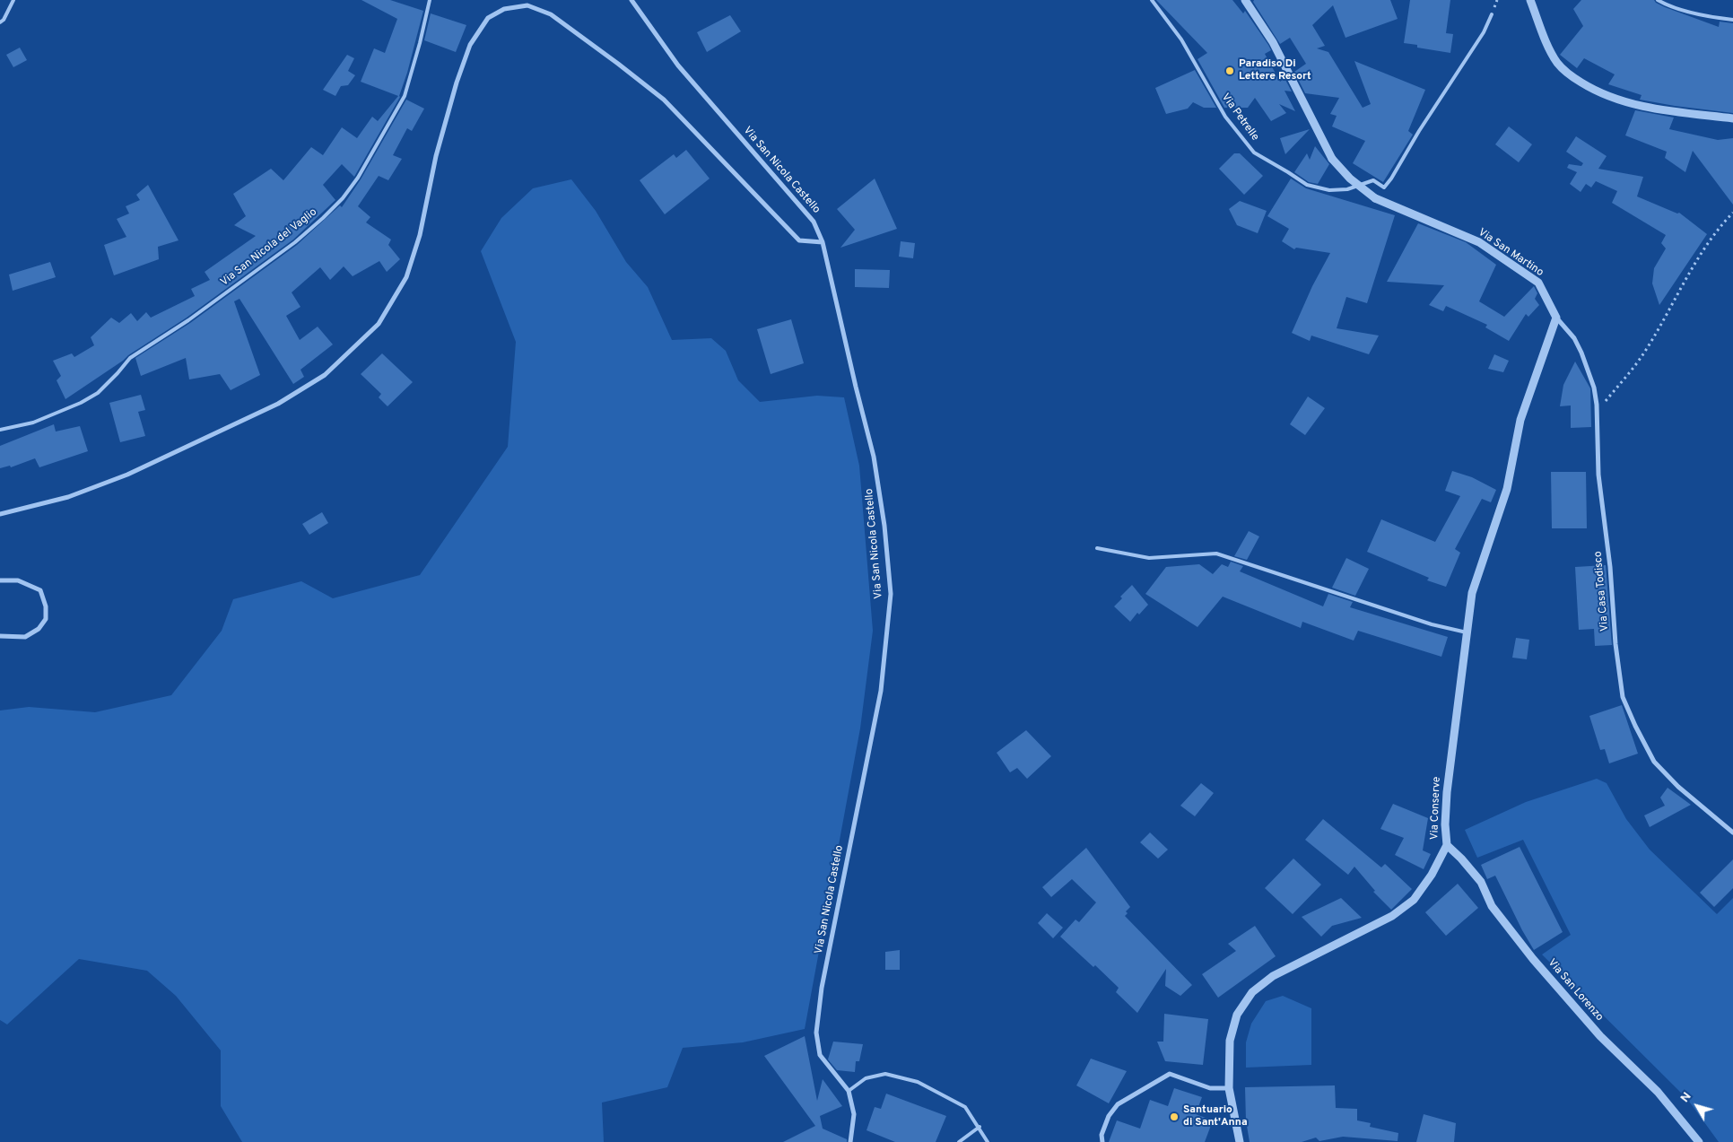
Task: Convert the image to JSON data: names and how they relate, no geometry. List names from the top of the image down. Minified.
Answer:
{"streets":{"street":["Via San Nicola Castello","Via San Martino","Via Casa Todisco","Via Conserve","Via San Lorenzo"],"lane":["Via Petrelle","Via San Nicola del Vaglio"]},"crossings":[["Via San Martino","Via Casa Todisco"],["Via San Martino","Via Conserve"],["Via Casa Todisco","Via Conserve"],["Via Conserve","Via San Lorenzo"]],"places":["Paradiso Di Lettere Resort","Santuario di Sant'Anna"],"north":"top left"}
